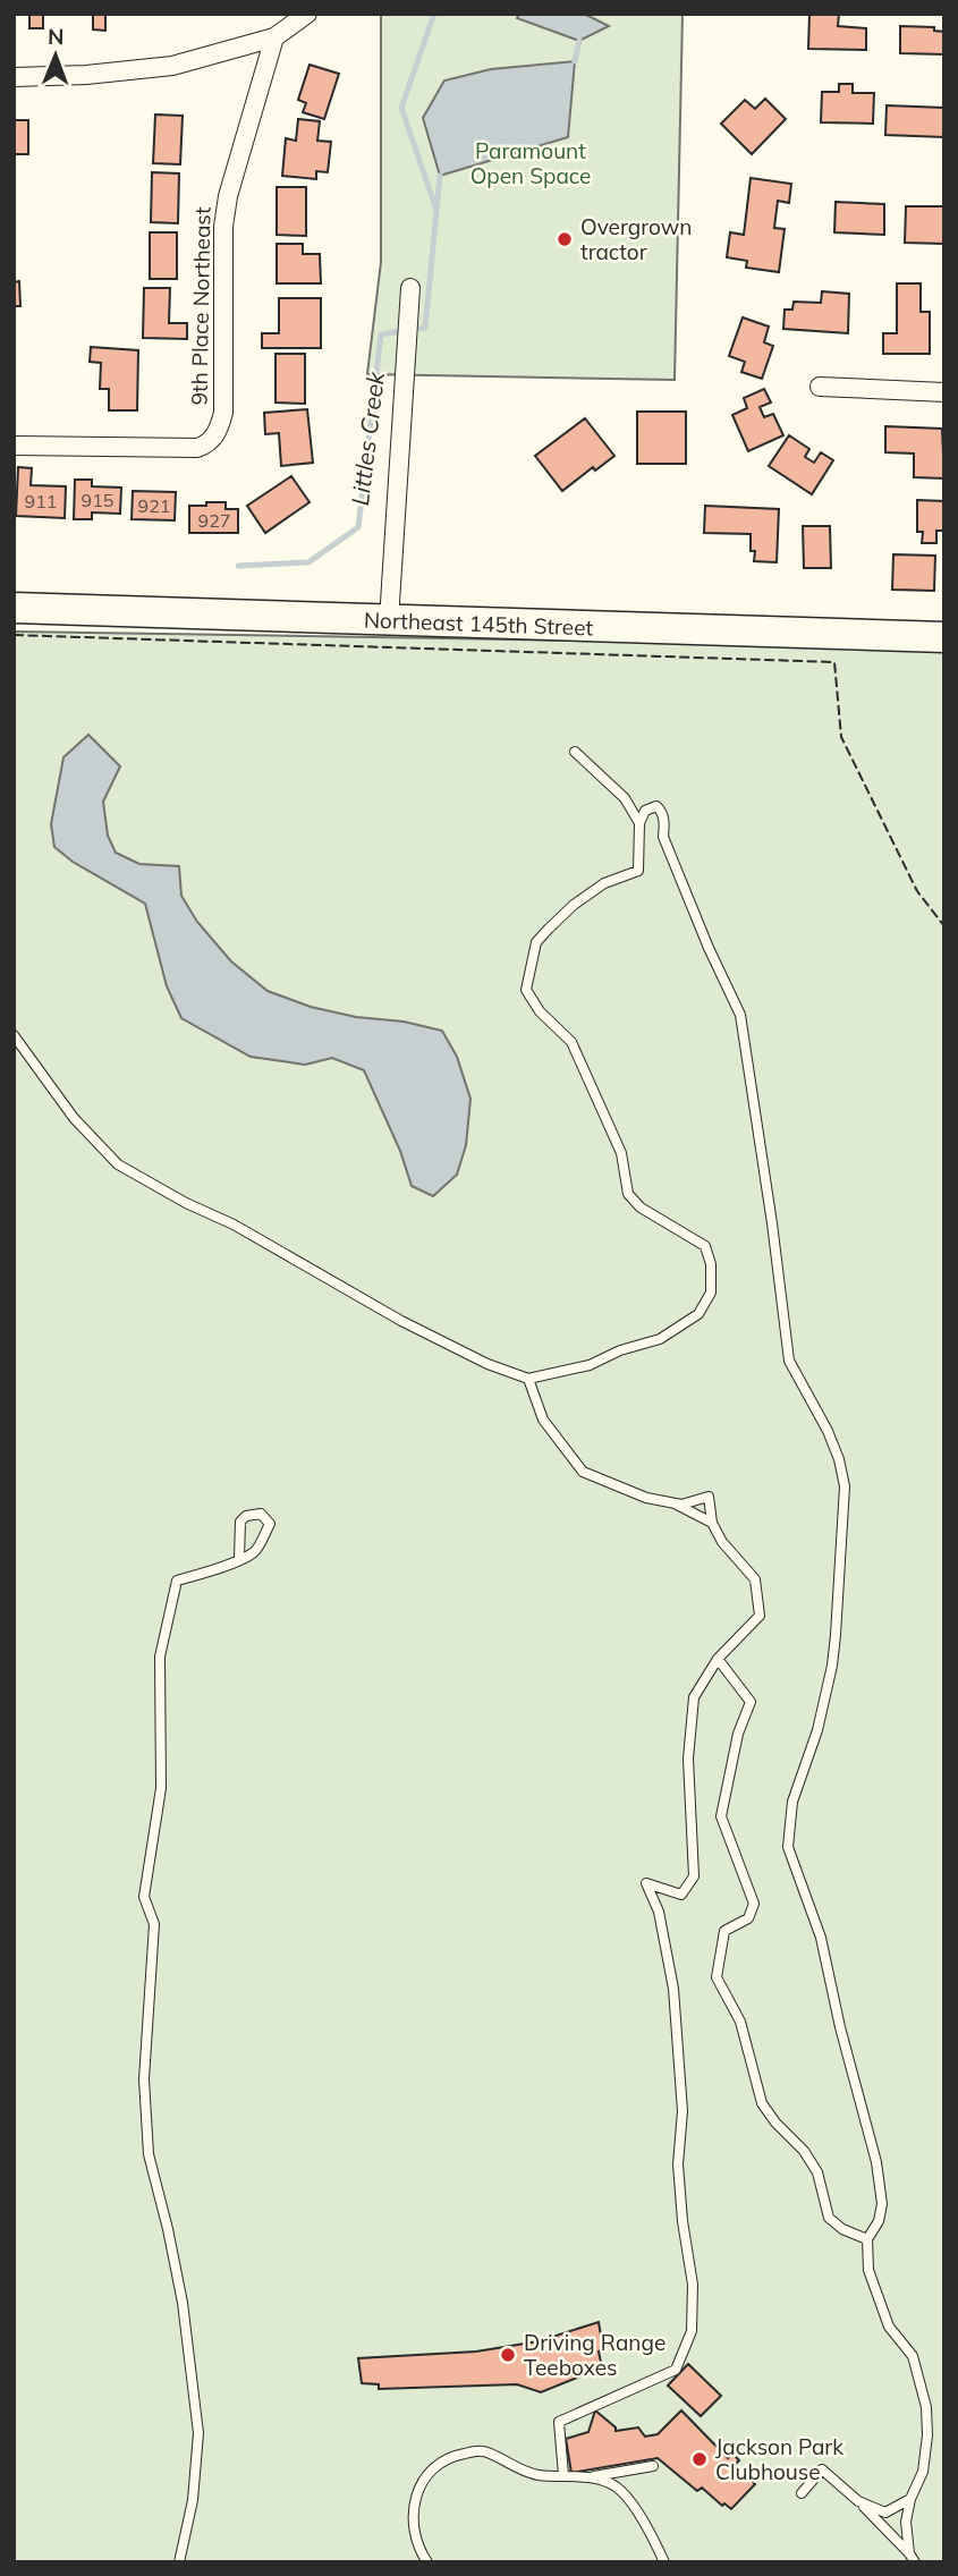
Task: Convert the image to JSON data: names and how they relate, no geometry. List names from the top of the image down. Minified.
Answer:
{"streets":{"main road":["Northeast 145th Street"],"street":["9th Place Northeast"]},"water":["Littles Creek"],"parks":["Paramount Open Space"],"places":["Overgrown tractor","Driving Range Teeboxes","Jackson Park Clubhouse"],"house_numbers":["915","911","921","927"],"north":"top"}
